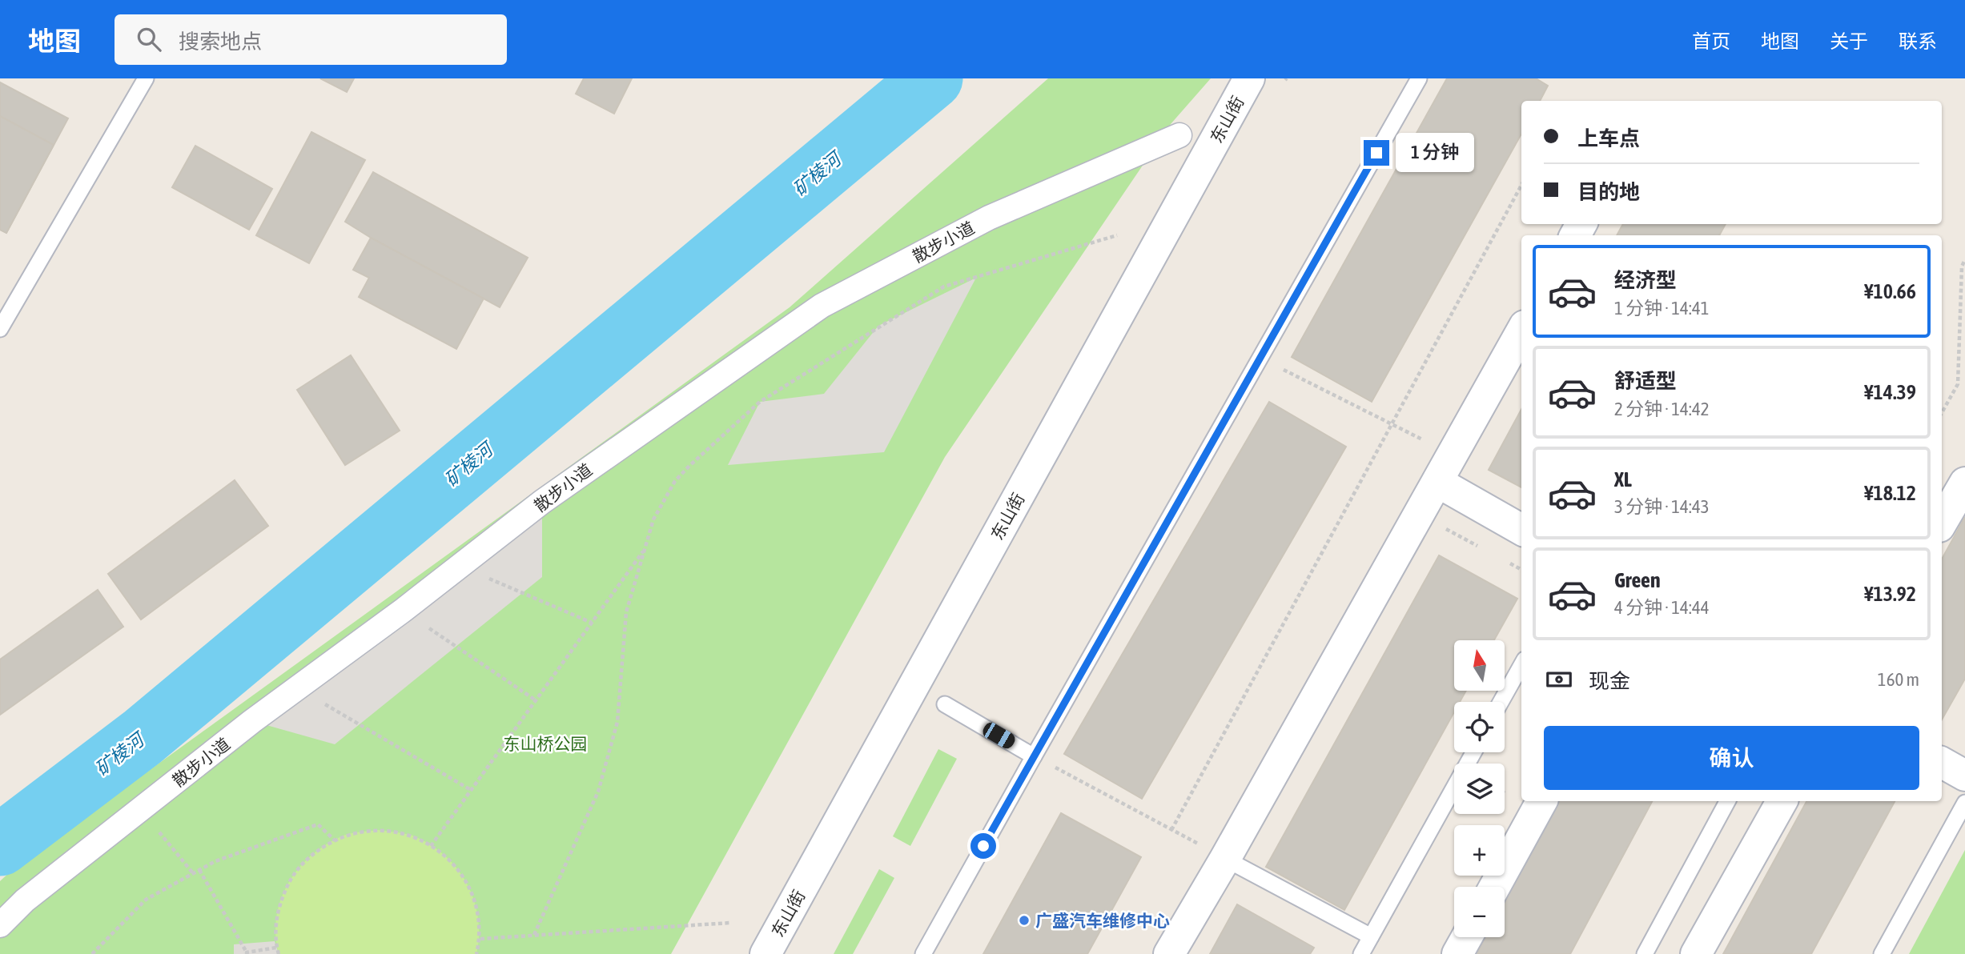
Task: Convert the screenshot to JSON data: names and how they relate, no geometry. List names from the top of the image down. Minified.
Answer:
{"streets":{"street":["东山街","散步小道"]},"water":["矿棱河"],"parks":["东山桥公园"],"places":["广盛汽车维修中心"],"north":"top","page":{"header":"地图","search":"搜索地点","nav":["首页","地图","关于","联系"],"banner":["上车点","目的地"],"bubble":"1 分钟","list":[{"name":"经济型","note":"1 分钟 · 14:41","value":"¥10.66"},{"name":"舒适型","note":"2 分钟 · 14:42","value":"¥14.39"},{"name":"XL","note":"3 分钟 · 14:43","value":"¥18.12"},{"name":"Green","note":"4 分钟 · 14:44","value":"¥13.92"}],"map_buttons":["+","−"],"pay":["现金","160 m"],"buttons":"确认"}}
